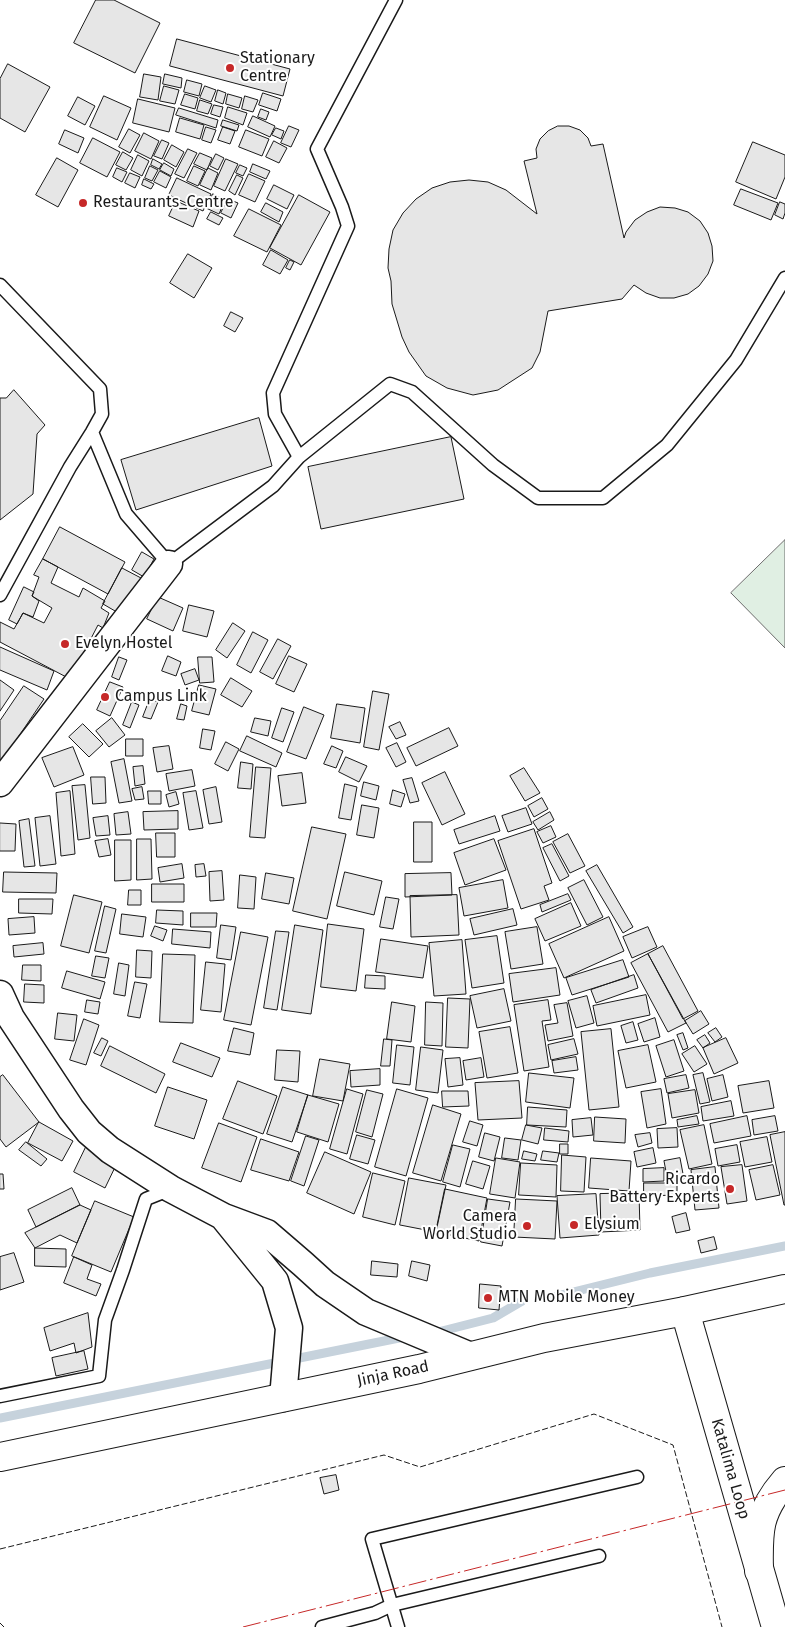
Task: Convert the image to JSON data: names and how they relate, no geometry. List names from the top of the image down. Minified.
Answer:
{"streets":{"main road":["Jinja Road","Katalima Loop"]},"crossings":[["Jinja Road","Katalima Loop"]],"places":["Stationary Centre","Restaurants_Centre","Evelyn Hostel","Campus Link","Ricardo Battery Experts","Elysium","Camera World Studio","MTN Mobile Money"]}
